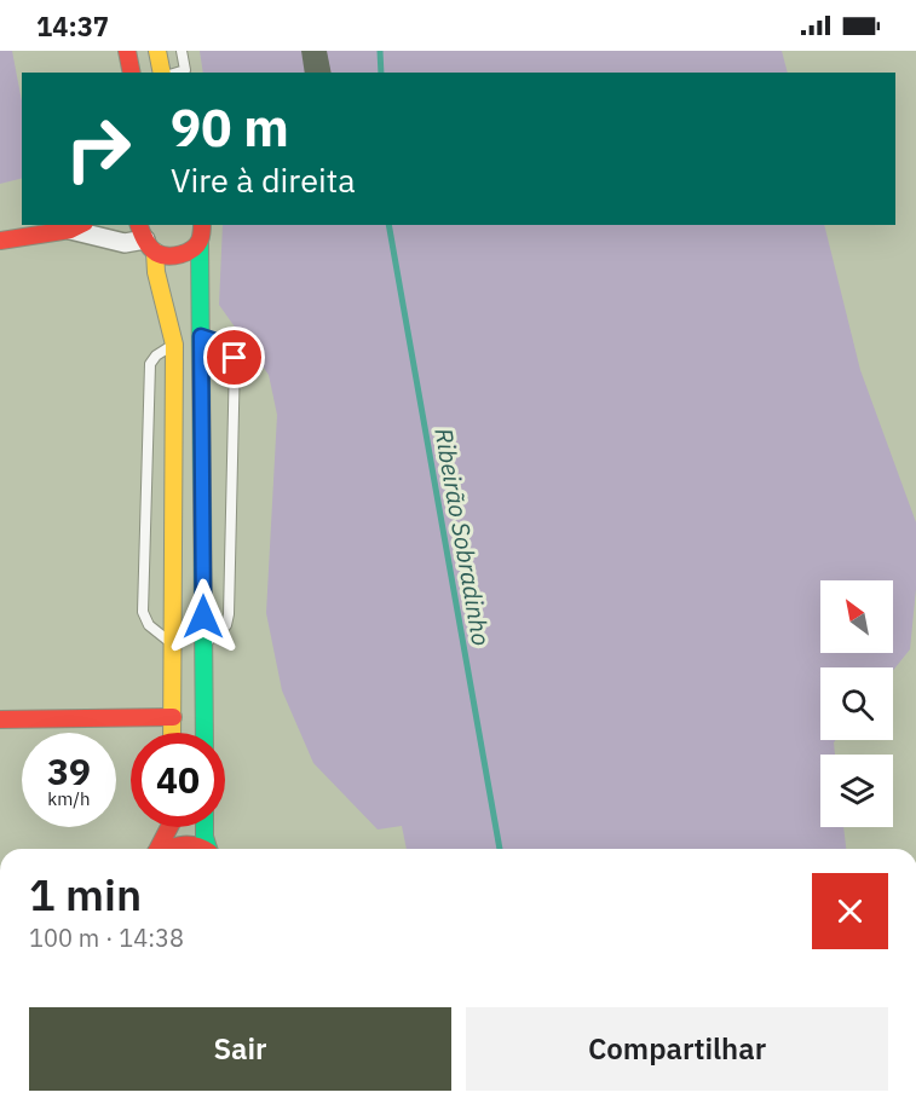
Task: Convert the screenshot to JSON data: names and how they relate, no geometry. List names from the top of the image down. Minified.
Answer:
{"water":["Ribeirão Sobradinho"],"north":"top left","page":{"status":"14:37","turn":["90 m","Vire à direita"],"speed":"39 km/h","limit":"40","heading":["1 min","100 m · 14:38"],"buttons":["Sair","Compartilhar"]}}
